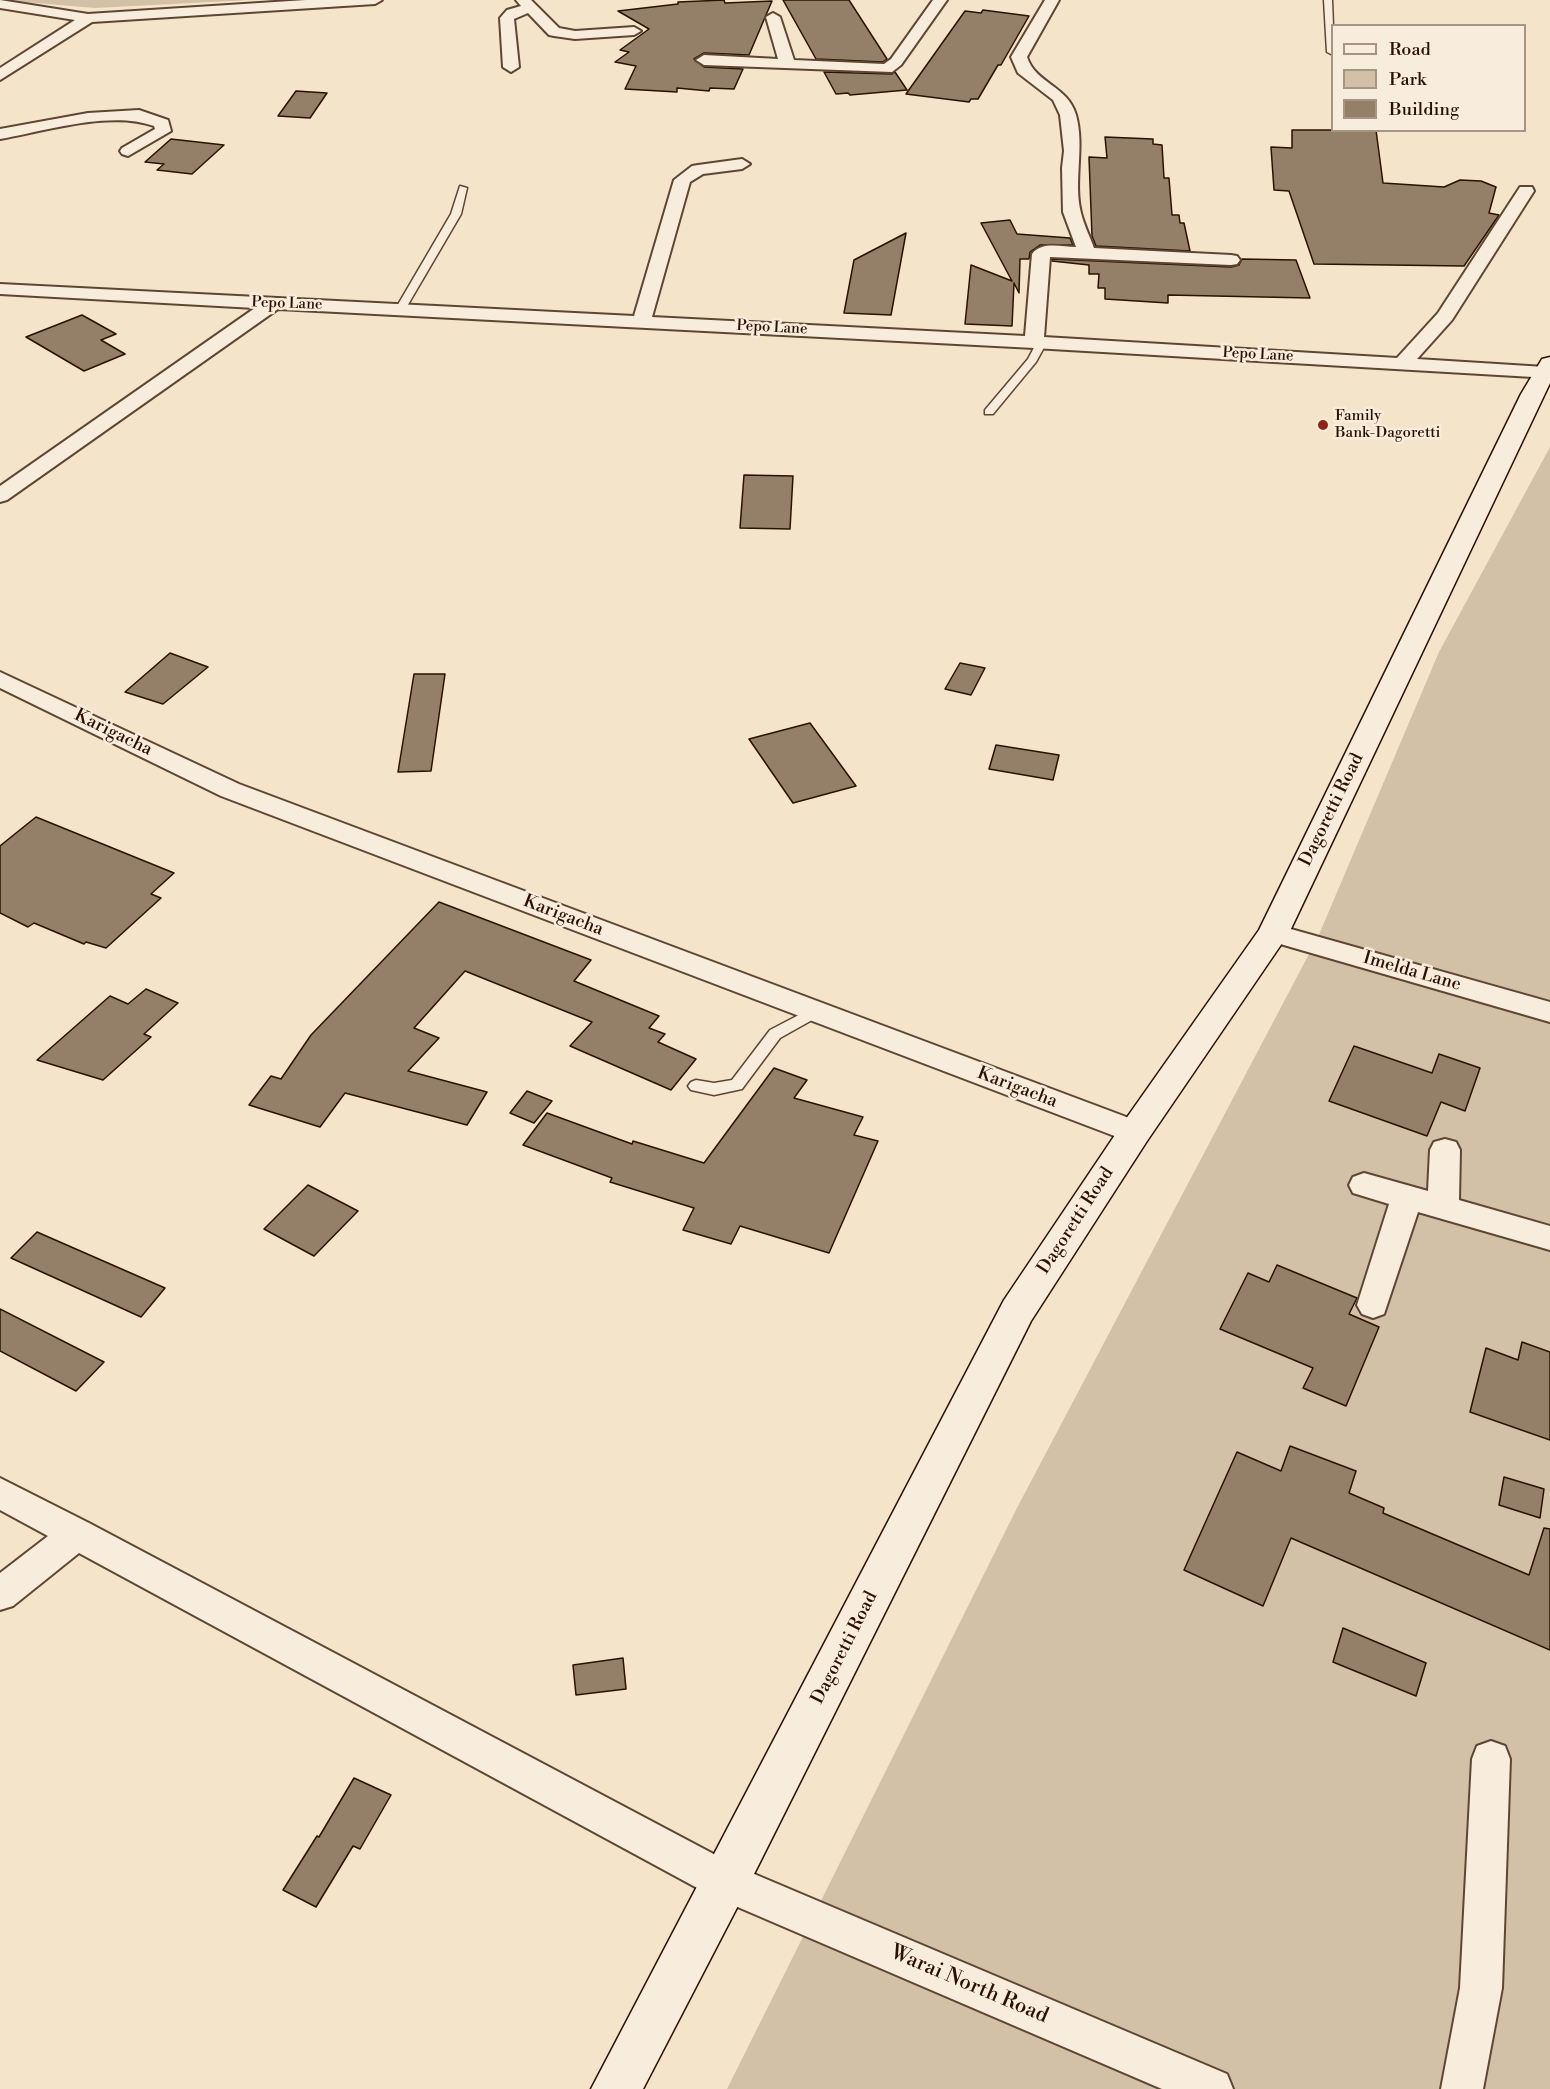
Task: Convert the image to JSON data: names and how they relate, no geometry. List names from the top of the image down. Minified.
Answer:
{"streets":{"main road":["Dagoretti Road"],"street":["Pepo Lane","Karigacha","Imelda Lane","Warai North Road"]},"crossings":[["Pepo Lane","Dagoretti Road"],["Karigacha","Dagoretti Road"],["Dagoretti Road","Imelda Lane"],["Dagoretti Road","Warai North Road"]],"places":["Family Bank-Dagoretti"],"legend":["Road","Park","Building"]}
